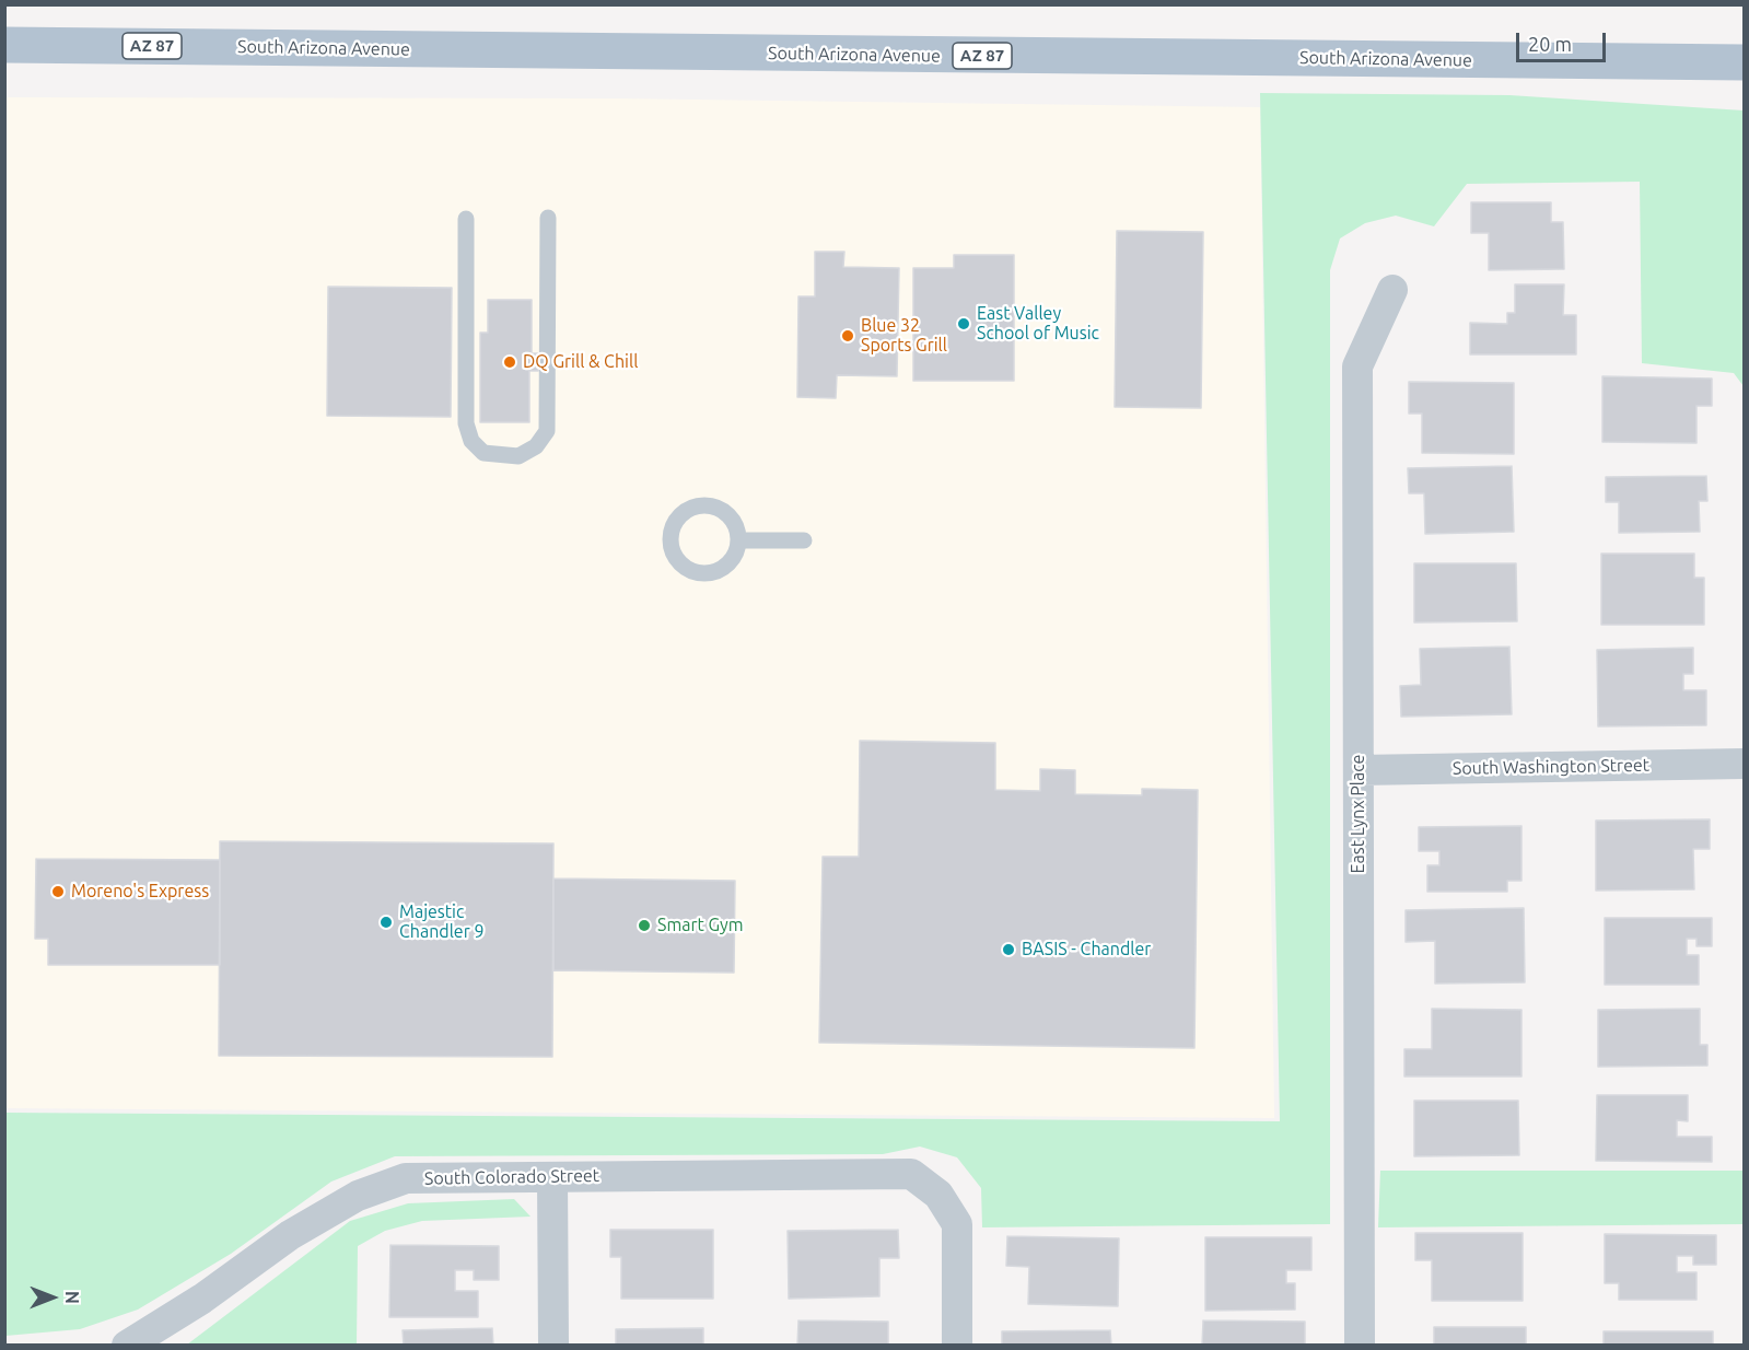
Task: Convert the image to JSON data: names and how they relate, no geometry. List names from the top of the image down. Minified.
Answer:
{"streets":{"main road":["AZ 87","South Arizona Avenue"],"street":["South Washington Street","East Lynx Place","South Colorado Street"]},"crossings":[["South Washington Street","East Lynx Place"]],"places":["East Valley School of Music","Blue 32 Sports Grill","DQ Grill & Chill","Moreno's Express","Majestic Chandler 9","Smart Gym","BASIS - Chandler"],"scale_bar":"20 m","north":"right"}
